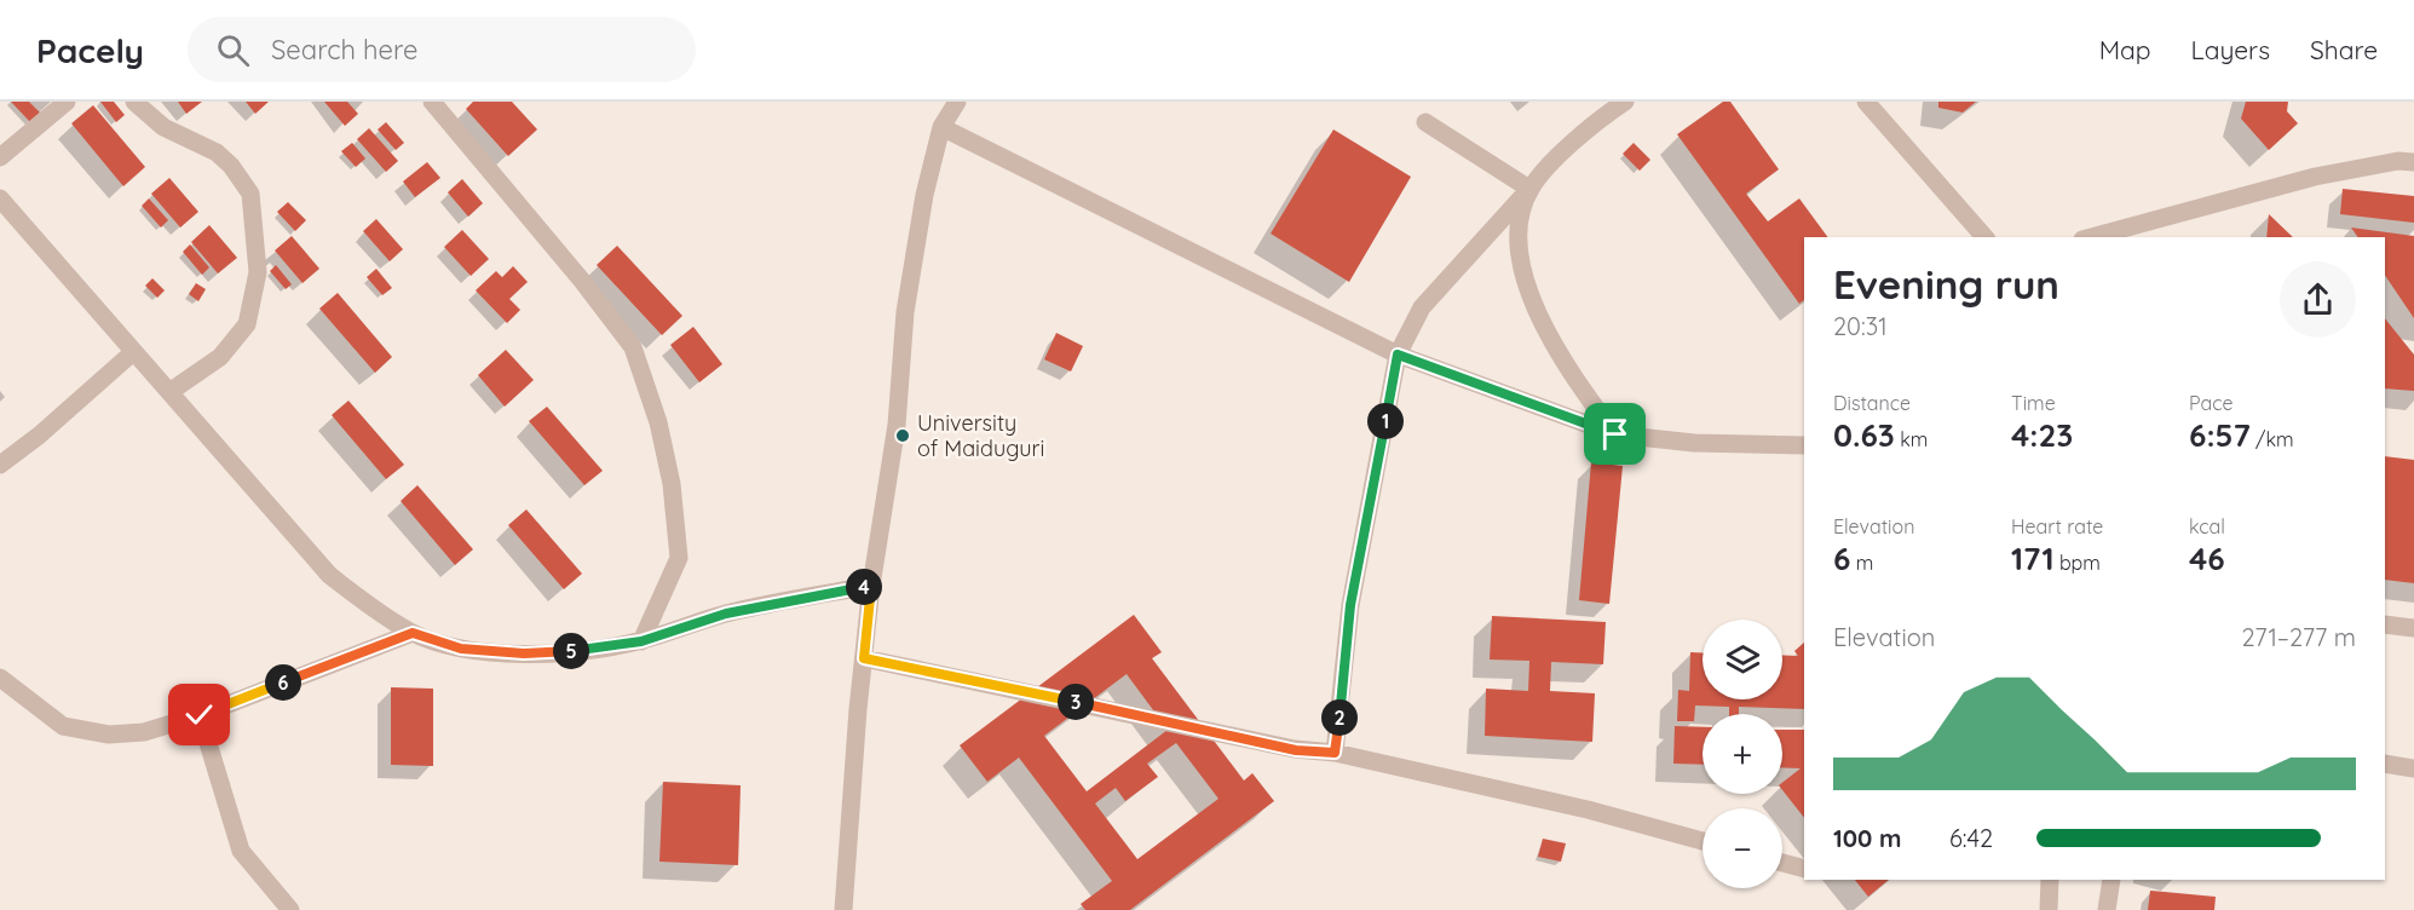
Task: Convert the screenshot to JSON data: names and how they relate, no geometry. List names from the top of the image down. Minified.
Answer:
{"places":["University of Maiduguri"],"page":{"header":"Pacely","search":"Search here","nav":["Map","Layers","Share"],"heading":["Evening run","20:31"],"stats":[["Distance","0.63 km"],["Time","4:23"],["Pace","6:57 /km"],["Elevation","6 m"],["Heart rate","171 bpm"],["kcal","46"]],"pins":["1","4","5","6","3","2"],"chart":["Elevation","271–277 m"],"map_buttons":["+","−"],"list":[{"name":"100 m","note":"6:42"}]}}
